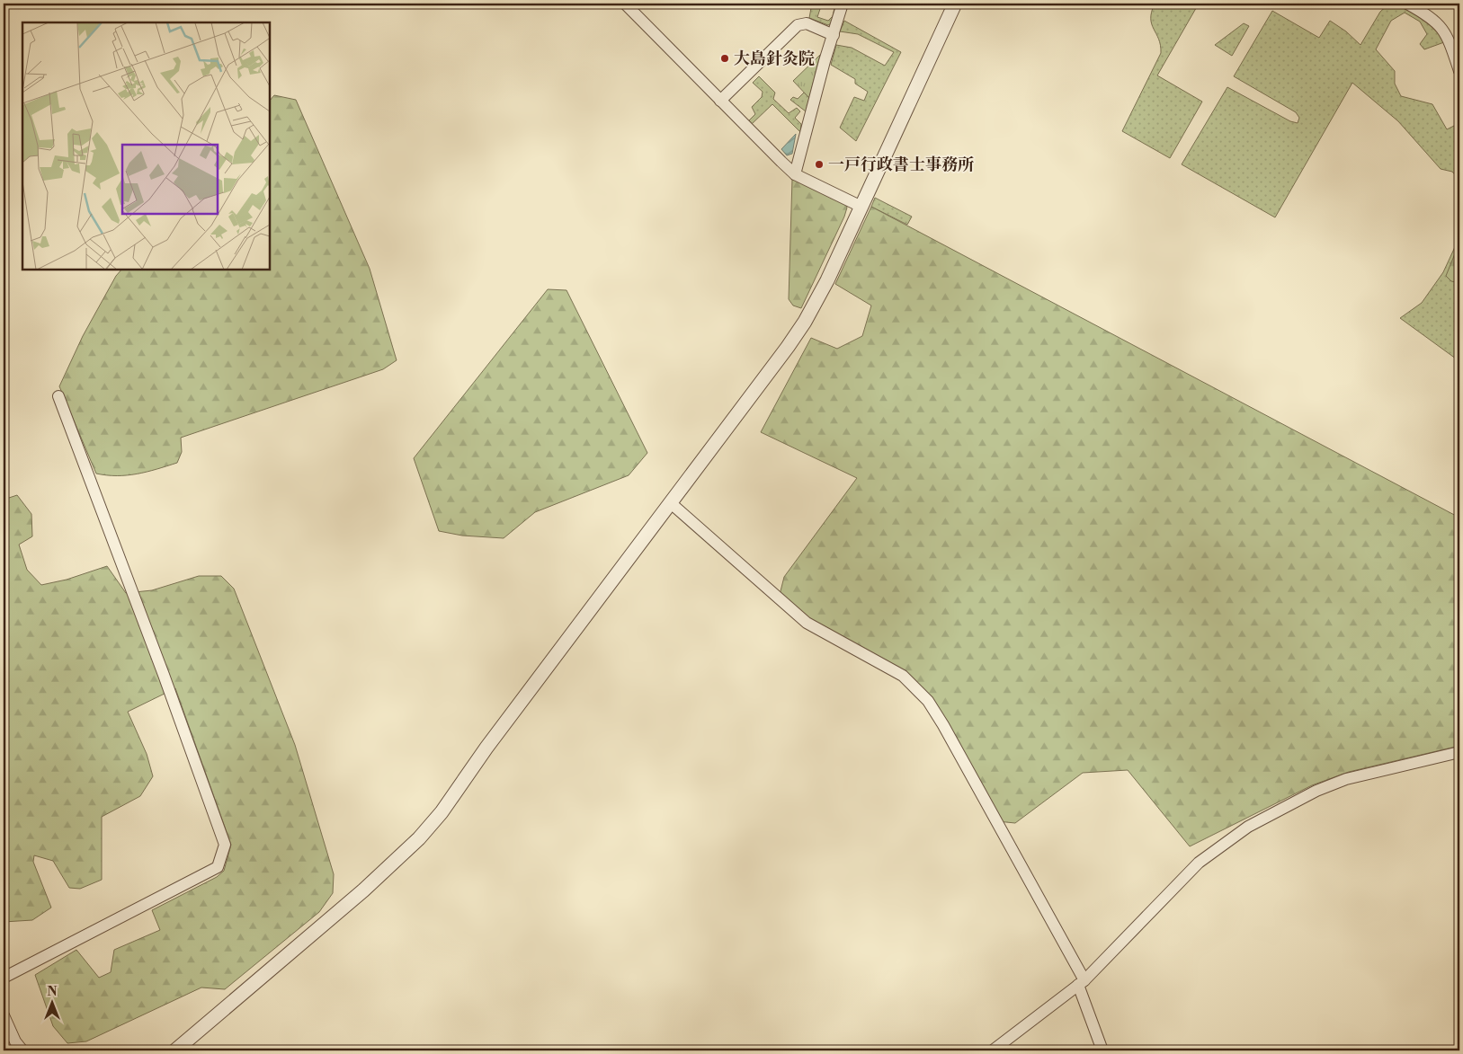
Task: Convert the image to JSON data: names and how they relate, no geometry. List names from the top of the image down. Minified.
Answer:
{"places":["大島針灸院","一戸行政書士事務所"],"north":"top"}
